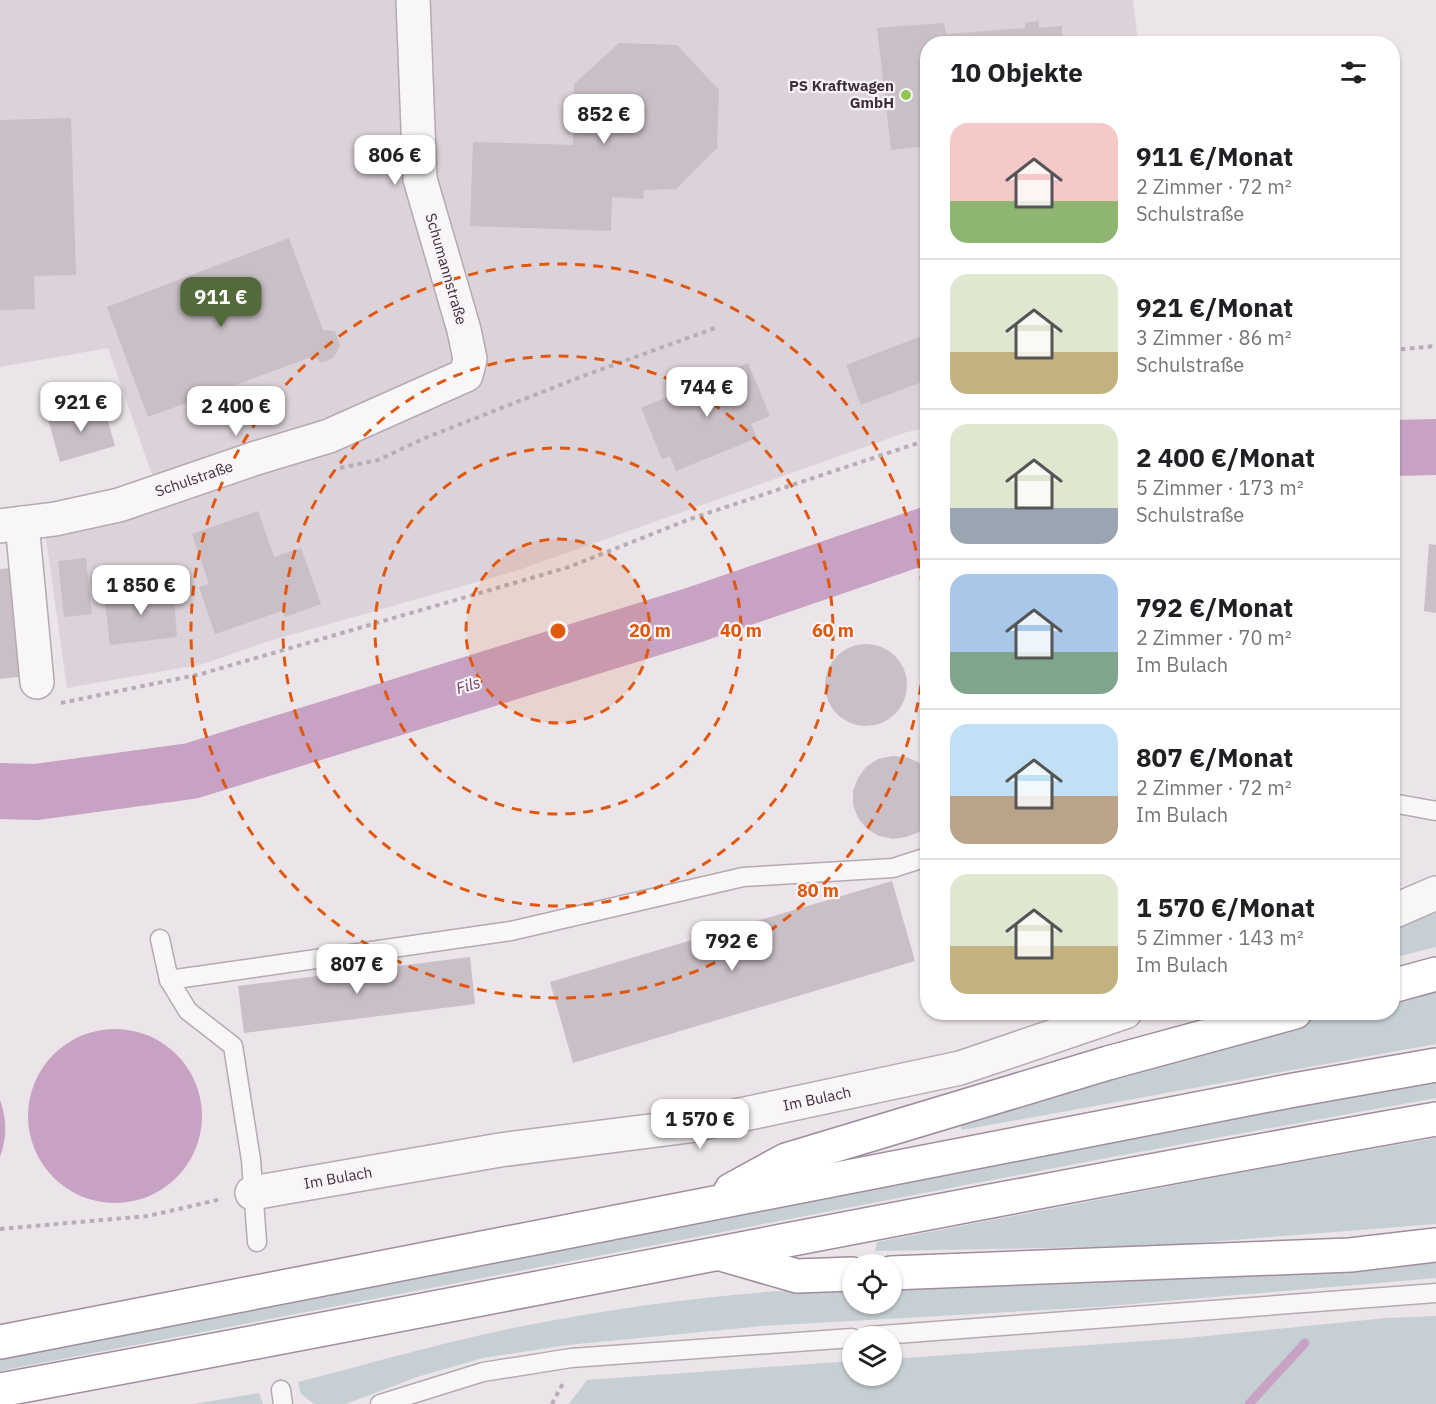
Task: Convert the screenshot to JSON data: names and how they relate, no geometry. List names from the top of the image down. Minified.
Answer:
{"streets":{"street":["Schumannstraße","Schulstraße","Im Bulach"]},"crossings":[["Schumannstraße","Schulstraße"]],"water":["Fils"],"places":["PS Kraftwagen GmbH"],"page":{"heading":"10 Objekte","price":["852 €","806 €","911 €","744 €","921 €","2 400 €","1 850 €","792 €","807 €","1 570 €"],"list":[{"name":"911 €/Monat","note":"2 Zimmer · 72 m² · Schulstraße"},{"name":"921 €/Monat","note":"3 Zimmer · 86 m² · Schulstraße"},{"name":"2 400 €/Monat","note":"5 Zimmer · 173 m² · Schulstraße"},{"name":"792 €/Monat","note":"2 Zimmer · 70 m² · Im Bulach"},{"name":"807 €/Monat","note":"2 Zimmer · 72 m² · Im Bulach"},{"name":"1 570 €/Monat","note":"5 Zimmer · 143 m² · Im Bulach"}]},"rings":["20 m","40 m","60 m","80 m"]}
